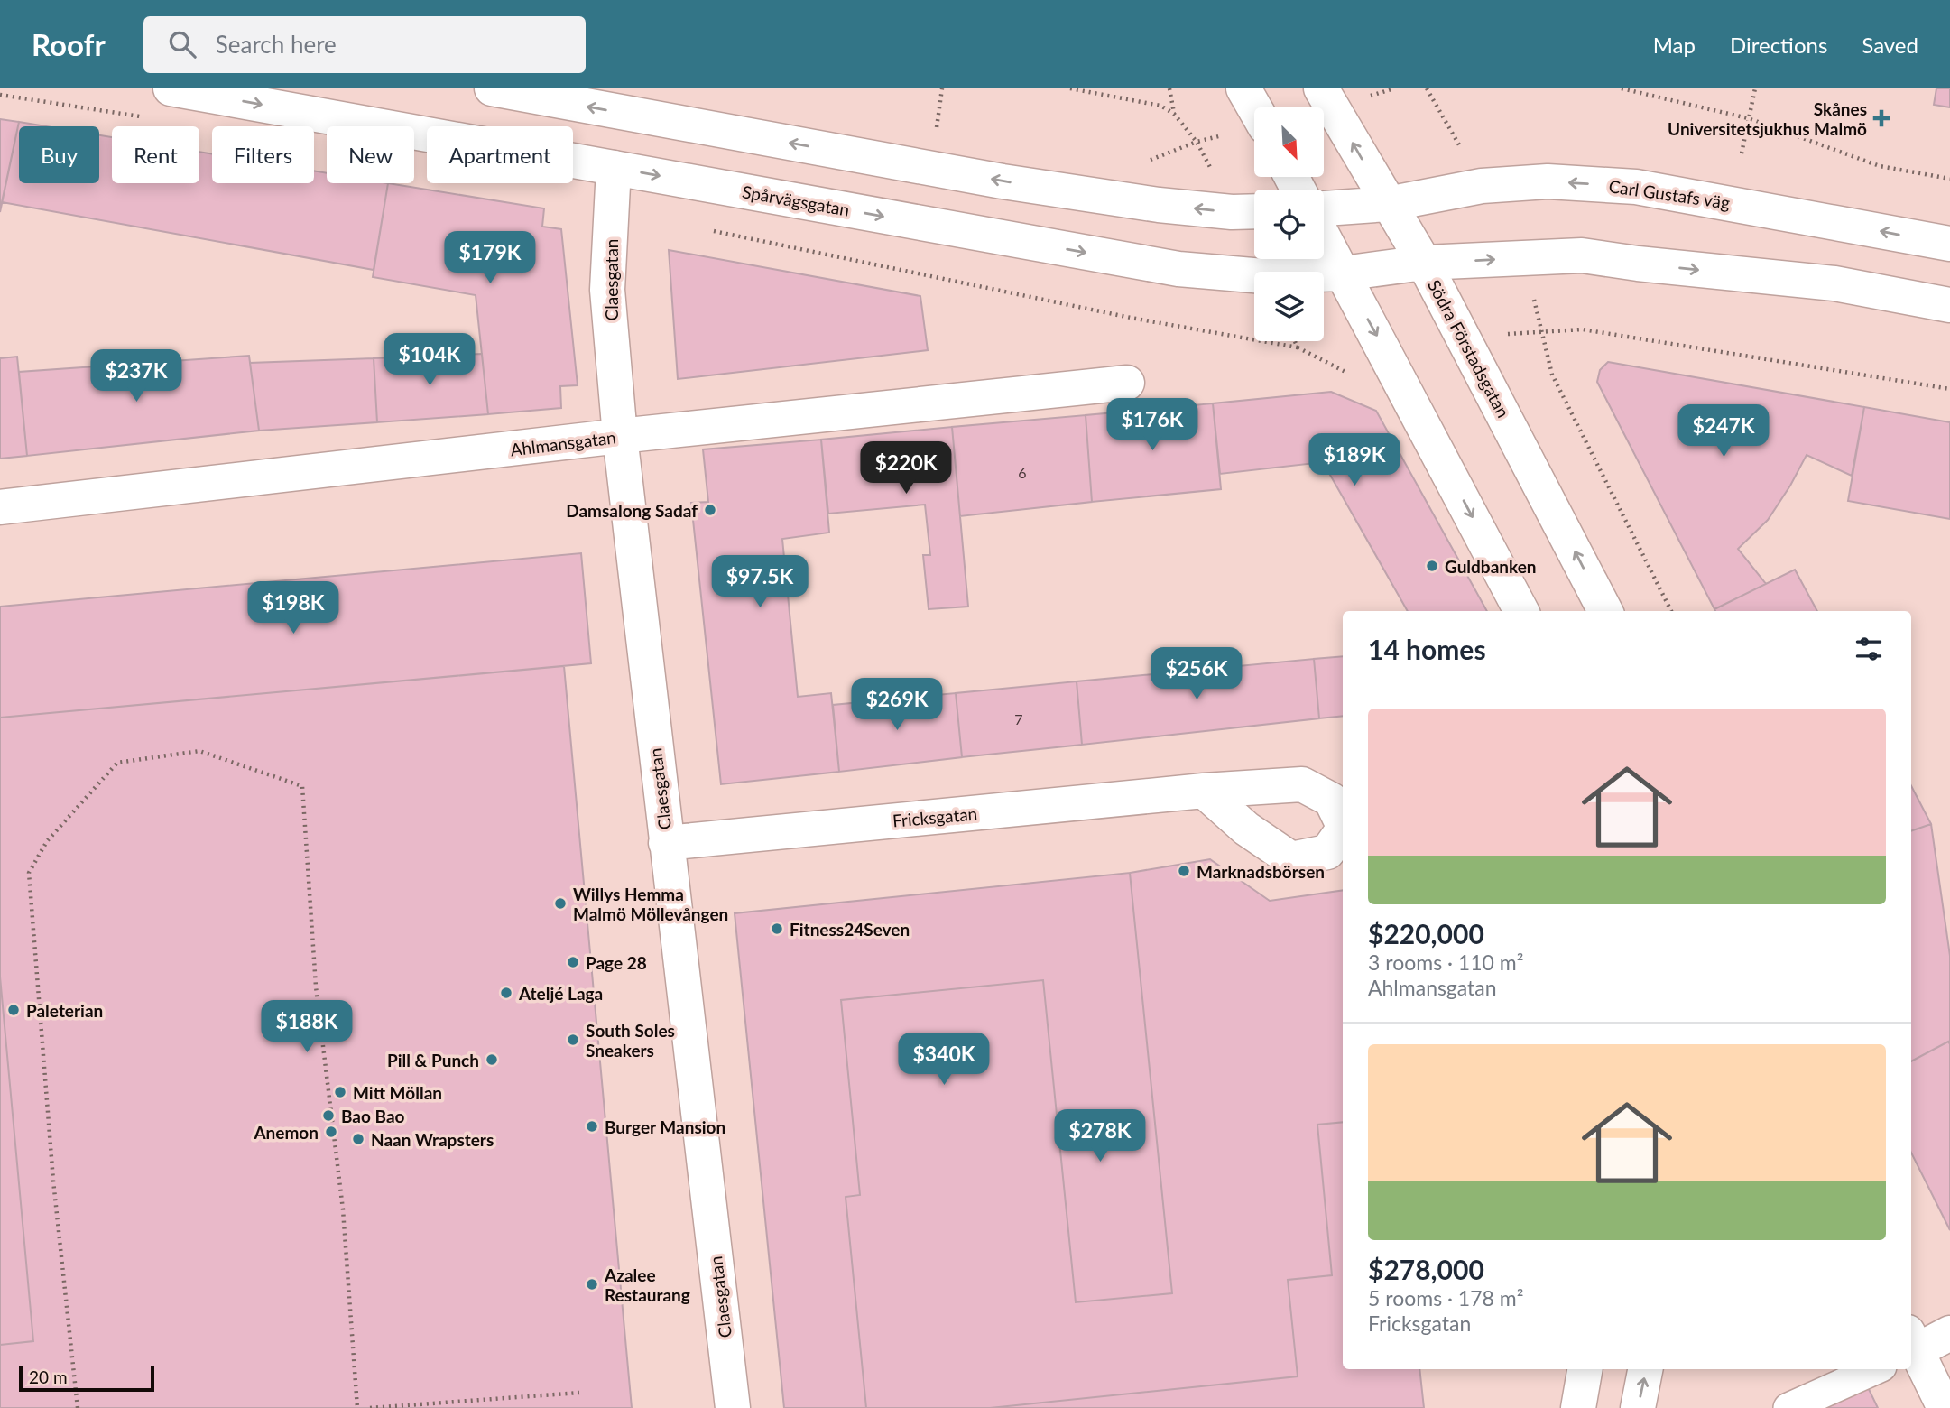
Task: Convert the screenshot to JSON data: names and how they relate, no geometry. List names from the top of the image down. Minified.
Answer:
{"streets":{"street":["Carl Gustafs väg","Spårvägsgatan","Claesgatan","Södra Förstadsgatan","Ahlmansgatan","Fricksgatan"]},"crossings":[["Carl Gustafs väg","Södra Förstadsgatan"],["Spårvägsgatan","Claesgatan"],["Spårvägsgatan","Södra Förstadsgatan"],["Claesgatan","Ahlmansgatan"],["Claesgatan","Fricksgatan"]],"places":{"health":["Skånes Universitetsjukhus Malmö"],"other":["Damsalong Sadaf","Guldbanken","Marknadsbörsen","Willys Hemma Malmö Möllevången","Fitness24Seven","Page 28","Ateljé Laga","Paleterian","South Soles Sneakers","Pill & Punch","Mitt Möllan","Bao Bao","Burger Mansion","Anemon","Naan Wrapsters","Azalee Restaurang"]},"house_numbers":["6","7"],"scale_bar":"20 m","north":"bottom right","page":{"header":"Roofr","search":"Search here","nav":["Map","Directions","Saved"],"chip":["Buy","Rent","Filters","New","Apartment"],"price":["$179K","$104K","$237K","$176K","$247K","$189K","$220K","$97.5K","$198K","$256K","$269K","$188K","$340K","$278K"],"heading":"14 homes","list":[{"name":"$220,000","note":"3 rooms · 110 m² · Ahlmansgatan"},{"name":"$278,000","note":"5 rooms · 178 m² · Fricksgatan"}],"scale":"20 m"}}
